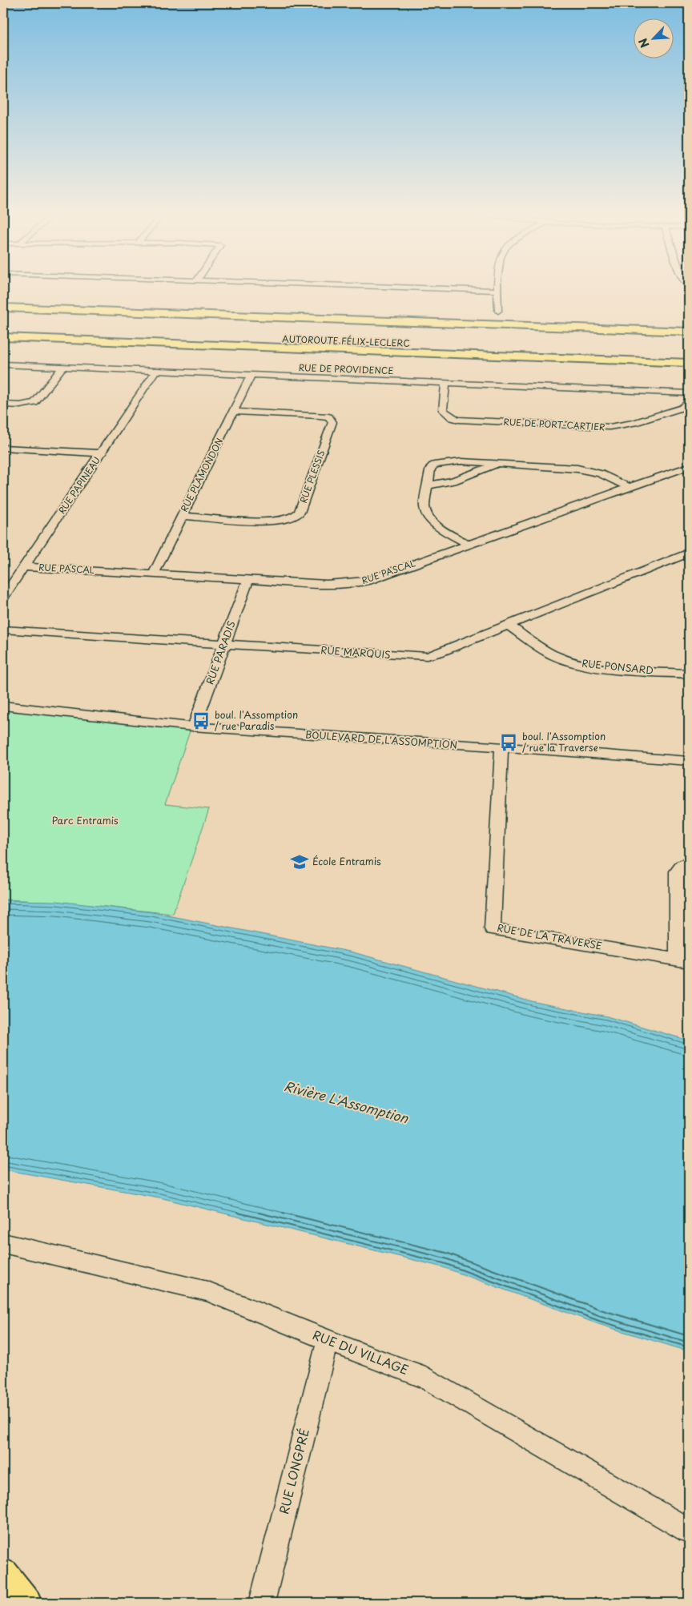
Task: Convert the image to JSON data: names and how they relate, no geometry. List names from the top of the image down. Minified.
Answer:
{"streets":{"highway":["AUTOROUTE FÉLIX-LECLERC"],"street":["RUE DE PROVIDENCE","RUE DE PORT-CARTIER","RUE PLAMONDON","RUE PLESSIS","RUE PAPINEAU","RUE PASCAL","RUE PARADIS","RUE MARQUIS","RUE PONSARD","BOULEVARD DE L'ASSOMPTION","RUE DE LA TRAVERSE","RUE DU VILLAGE","RUE LONGPRÉ"]},"crossings":[["RUE DE PROVIDENCE","RUE DE PORT-CARTIER"],["RUE DE PROVIDENCE","RUE PLAMONDON"],["RUE DE PROVIDENCE","RUE PAPINEAU"],["RUE PLAMONDON","RUE PLESSIS"],["RUE PLAMONDON","RUE PASCAL"],["RUE PAPINEAU","RUE PASCAL"],["RUE PASCAL","RUE PARADIS"],["RUE PARADIS","RUE MARQUIS"],["RUE PARADIS","BOULEVARD DE L'ASSOMPTION"],["RUE MARQUIS","RUE PONSARD"],["BOULEVARD DE L'ASSOMPTION","RUE DE LA TRAVERSE"],["RUE DU VILLAGE","RUE LONGPRÉ"]],"water":["Rivière L'Assomption"],"parks":["Parc Entramis"],"places":{"bus stop":["boul. l'Assomption / rue Paradis","boul. l'Assomption / rue la Traverse"],"school or university":["École Entramis"]},"north":"bottom left"}
